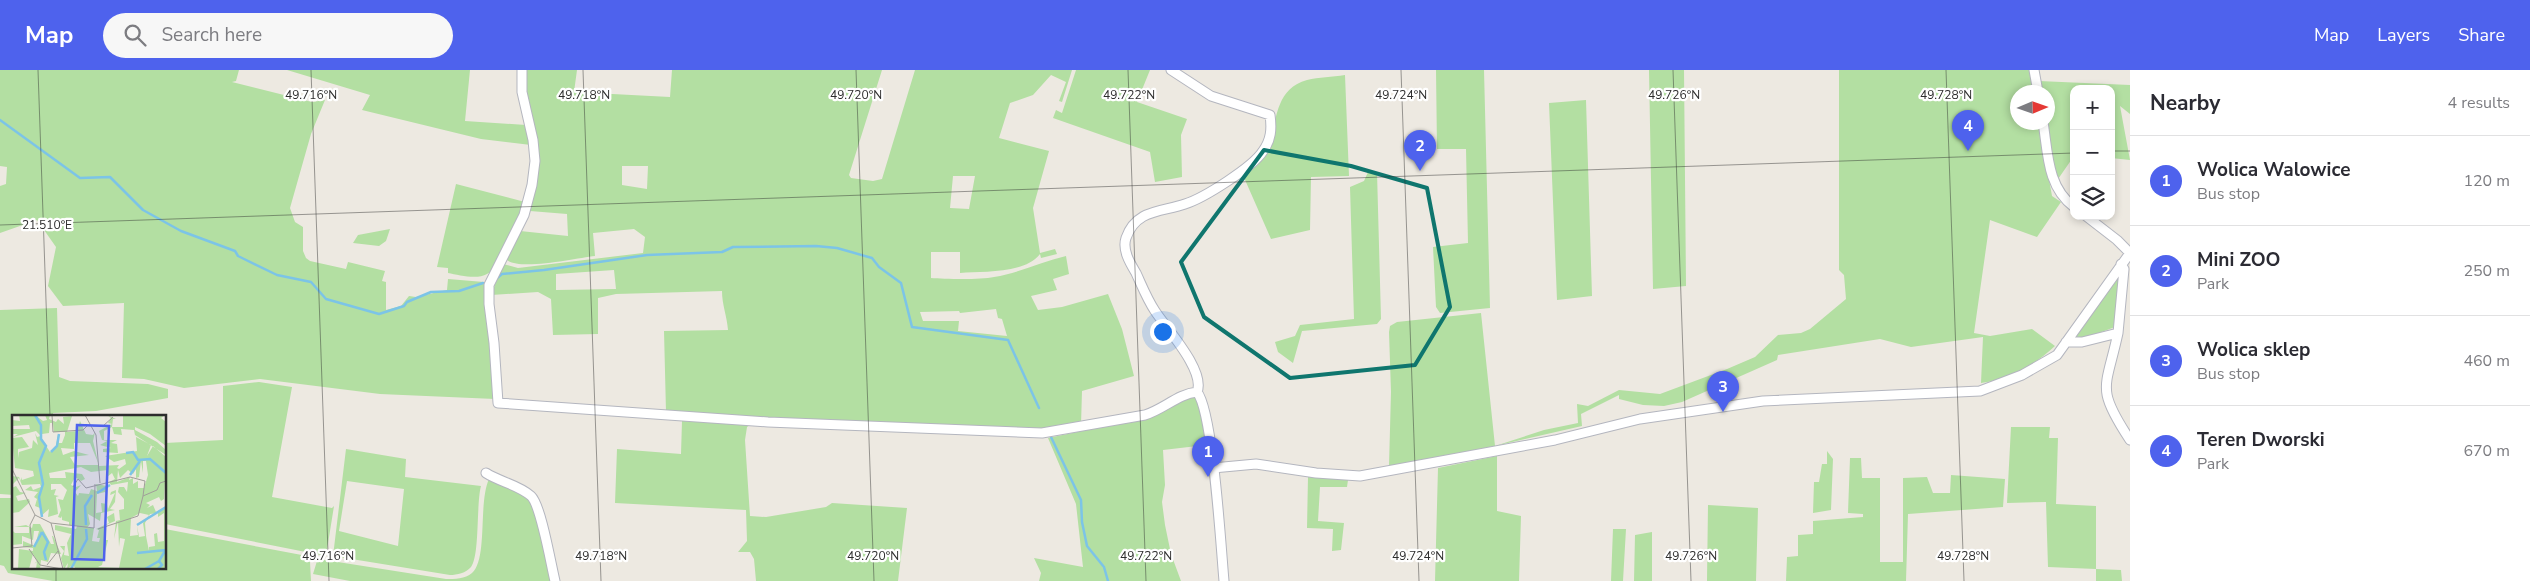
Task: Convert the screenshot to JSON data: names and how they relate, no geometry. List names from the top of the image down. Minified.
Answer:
{"north":"right","page":{"header":"Map","search":"Search here","nav":["Map","Layers","Share"],"heading":["Nearby","4 results"],"map_buttons":["+","−"],"pins":["4","2","3","1"],"list":[{"mark":"1","name":"Wolica Walowice","note":"Bus stop","value":"120 m"},{"mark":"2","name":"Mini ZOO","note":"Park","value":"250 m"},{"mark":"3","name":"Wolica sklep","note":"Bus stop","value":"460 m"},{"mark":"4","name":"Teren Dworski","note":"Park","value":"670 m"}]},"coordinates":["49.716°N","49.718°N","49.720°N","49.722°N","49.724°N","49.726°N","49.728°N","21.510°E"]}
